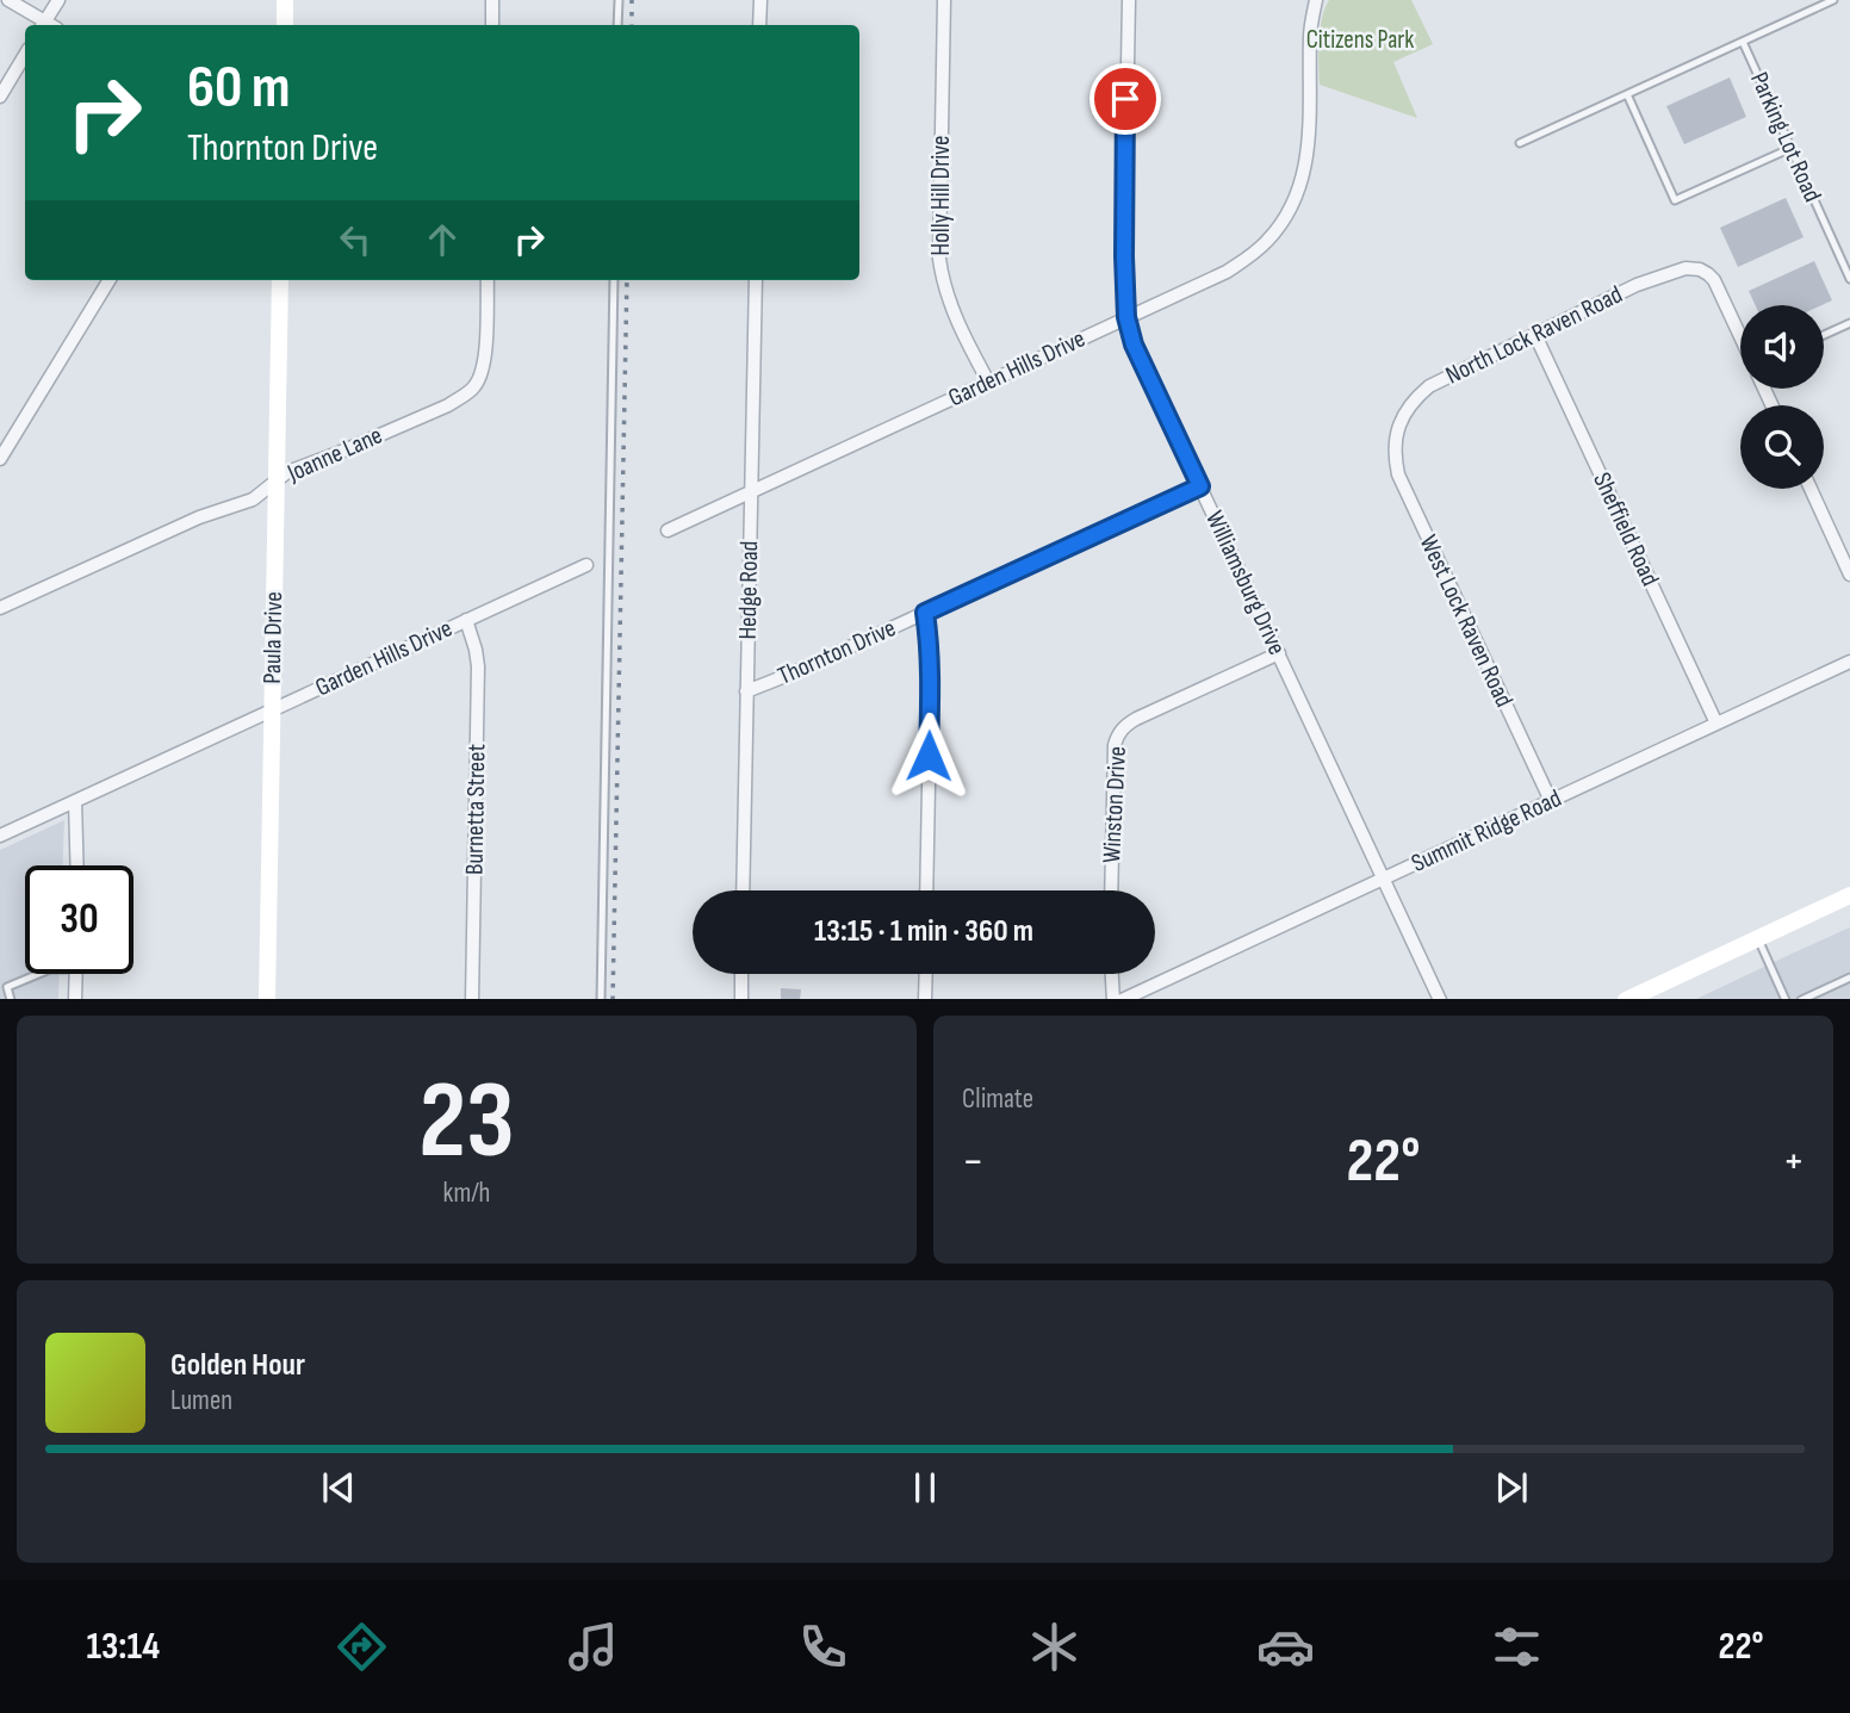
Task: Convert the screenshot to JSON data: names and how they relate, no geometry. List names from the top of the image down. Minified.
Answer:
{"streets":{"street":["Holly Hill Drive","North Lock Raven Road","Garden Hills Drive","Joanne Lane","Sheffield Road","Williamsburg Drive","Hedge Road","West Lock Raven Road","Paula Drive","Thornton Drive","Winston Drive","Burnetta Street","Summit Ridge Road"],"lane":["Parking Lot Road"]},"crossings":[["Holly Hill Drive","Garden Hills Drive"],["North Lock Raven Road","Sheffield Road"],["North Lock Raven Road","West Lock Raven Road"],["Garden Hills Drive","Williamsburg Drive"],["Garden Hills Drive","Hedge Road"],["Garden Hills Drive","Paula Drive"],["Garden Hills Drive","Burnetta Street"],["Joanne Lane","Paula Drive"],["Sheffield Road","Summit Ridge Road"],["Williamsburg Drive","Thornton Drive"],["Williamsburg Drive","Winston Drive"],["Williamsburg Drive","Summit Ridge Road"],["Hedge Road","Thornton Drive"],["West Lock Raven Road","Summit Ridge Road"]],"parks":["Citizens Park"],"page":{"turn":["60 m","Thornton Drive"],"limit":"30","trip":"13:15 · 1 min · 360 m","tile":[["23","km/h"],"Climate"],"heat":["−","22°","+"],"song":["Golden Hour","Lumen"],"tabs":["13:14","22°"]}}
